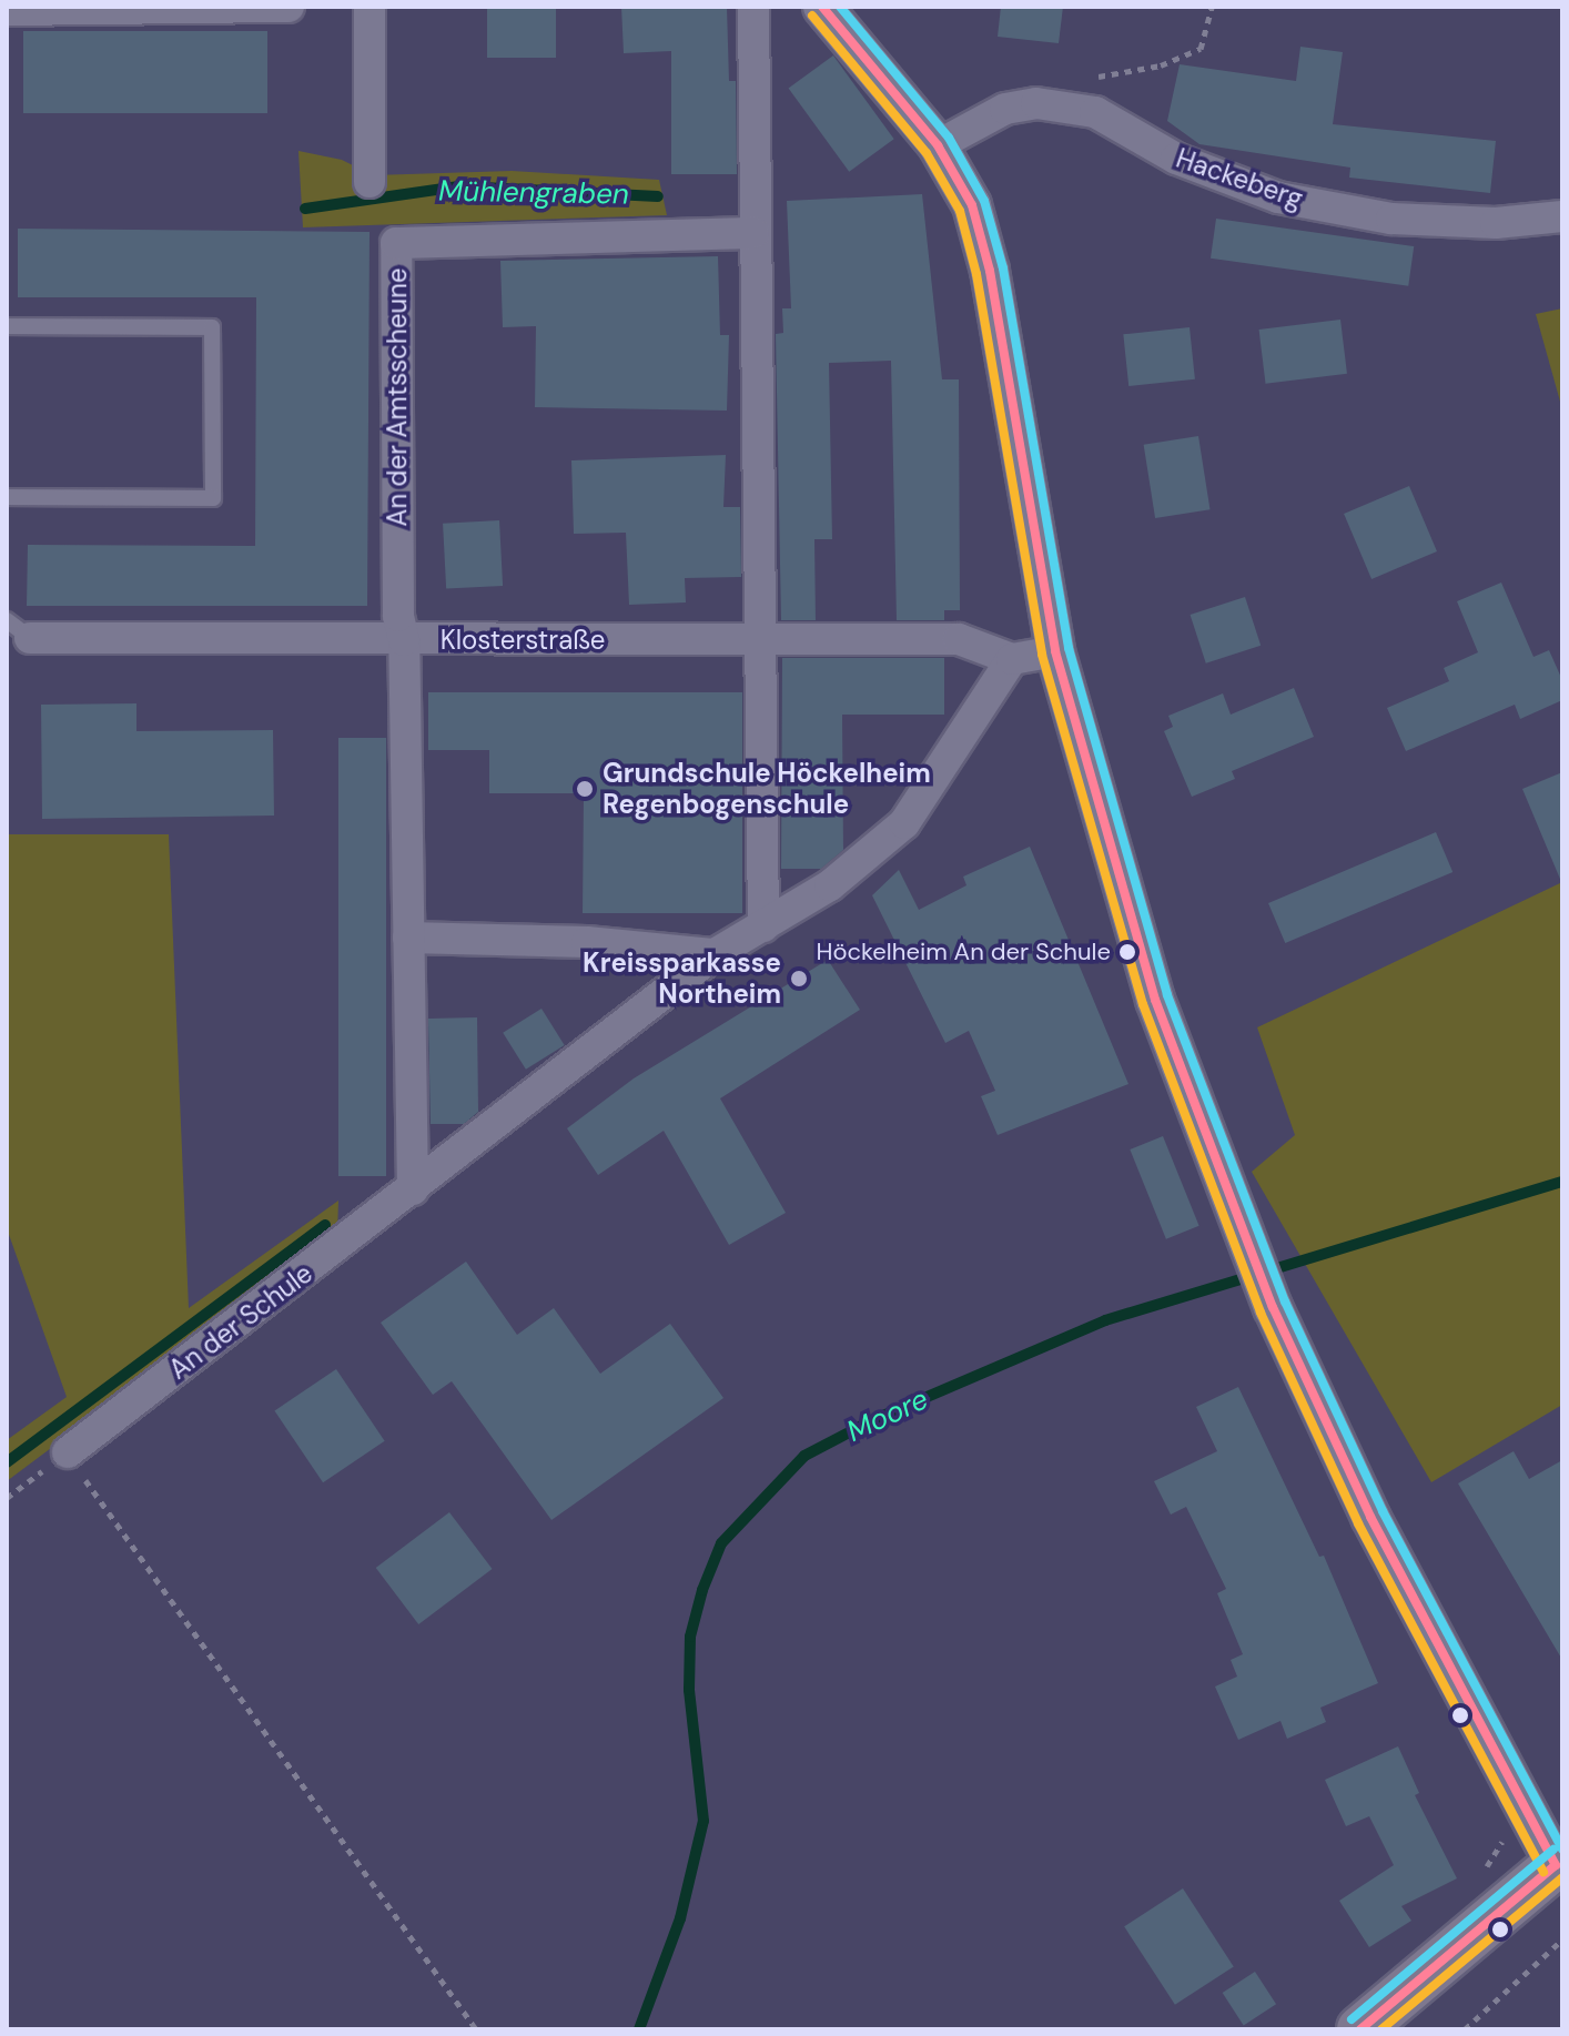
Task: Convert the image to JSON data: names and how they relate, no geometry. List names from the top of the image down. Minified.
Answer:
{"streets":{"street":["Hackeberg","An der Amtsscheune","Klosterstraße","An der Schule"]},"crossings":[["An der Amtsscheune","Klosterstraße"],["Klosterstraße","An der Schule"]],"water":["Mühlengraben","Moore"],"places":["Grundschule Höckelheim Regenbogenschule","Höckelheim An der Schule","Kreissparkasse Northeim"]}
